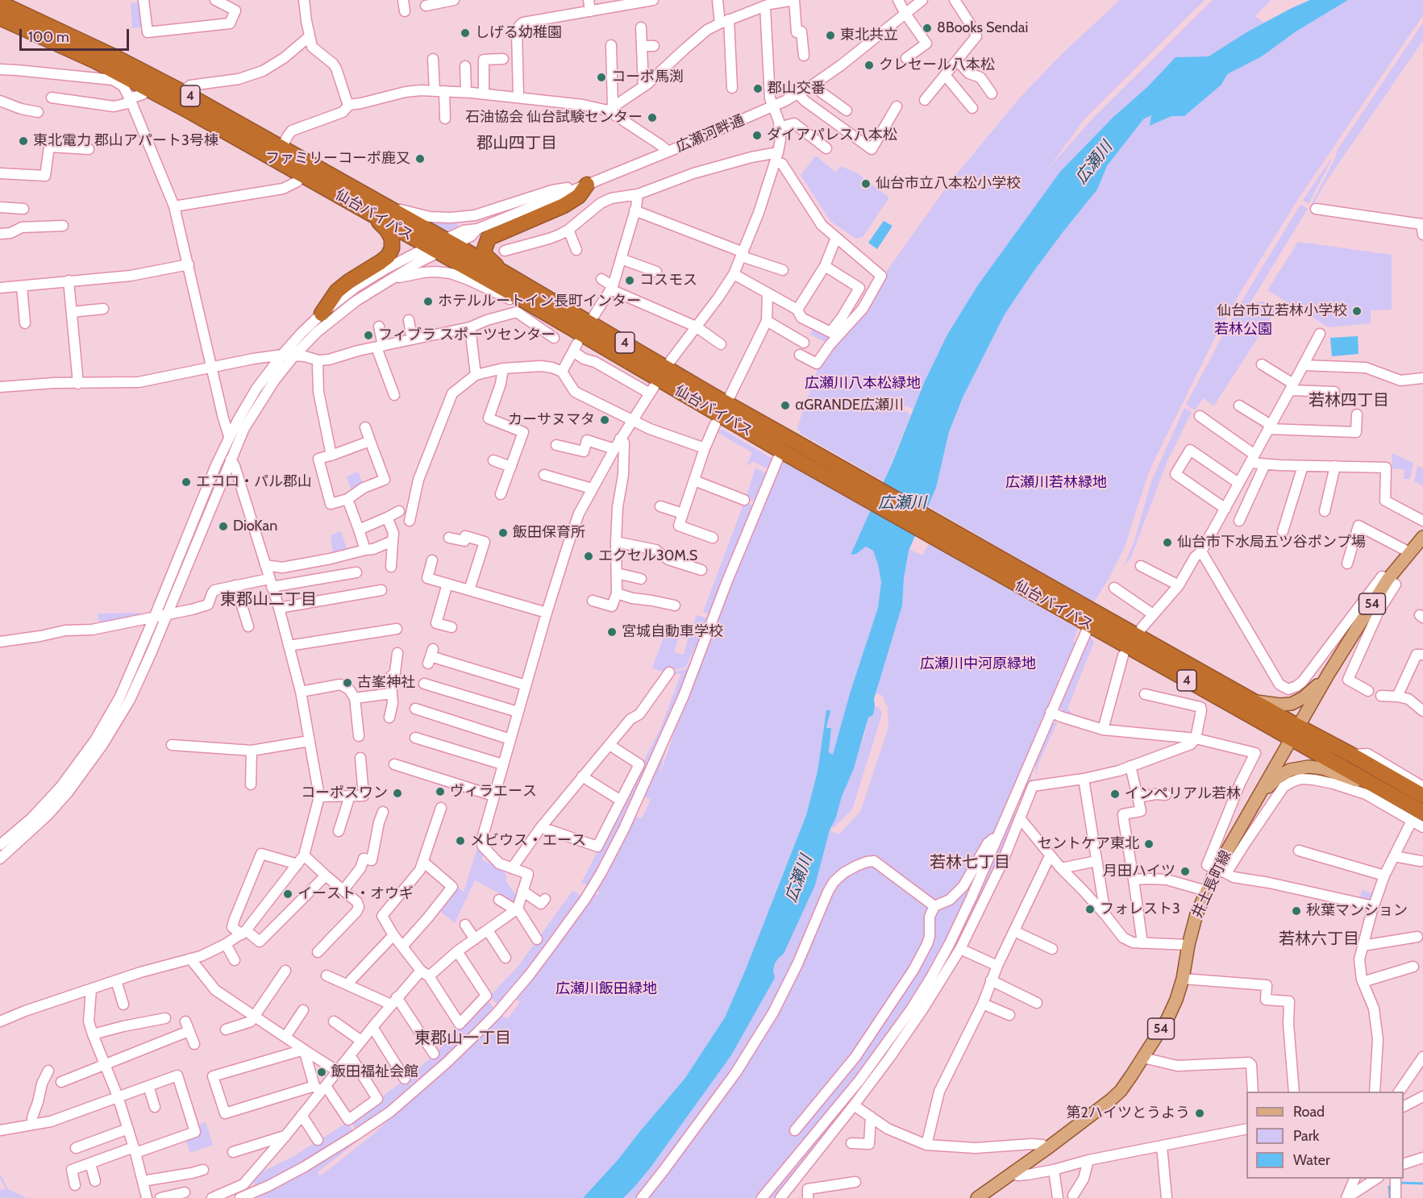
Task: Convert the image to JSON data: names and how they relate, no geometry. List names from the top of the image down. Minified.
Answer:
{"streets":{"highway":["4","仙台バイパス"],"main road":["54","井土長町線"],"street":["広瀬河畔通"]},"crossings":[["広瀬河畔通","仙台バイパス"],["仙台バイパス","井土長町線"]],"districts":["郡山四丁目","若林四丁目","東郡山二丁目","若林七丁目","若林六丁目","東郡山一丁目"],"water":["広瀬川"],"parks":["若林公園","広瀬川八本松緑地","広瀬川若林緑地","広瀬川中河原緑地","広瀬川飯田緑地"],"places":["8Books Sendai","しげる幼稚園","東北共立","クレセール八本松","コーポ馬渕","郡山交番","石油協会 仙台試験センター","ダイアパレス八本松","東北電力 郡山アパート3号棟","ファミリーコーポ鹿又","仙台市立八本松小学校","コスモス","ホテルルートイン長町インター","仙台市立若林小学校","フィブラ スポーツセンター","αGRANDE広瀬川","カーサヌマタ","エコロ・パル郡山","DioKan","飯田保育所","仙台市下水局五ツ谷ポンプ場","エクセル30M.S","宮城自動車学校","古峯神社","ヴィラエース","コーポスワン","インペリアル若林","メビウス・エース","セントケア東北","月田ハイツ","イースト・オウギ","フォレスト3","秋葉マンション","飯田福祉会館","第2ハイツとうよう"],"legend":["Road","Park","Water"],"scale_bar":"100 m"}
